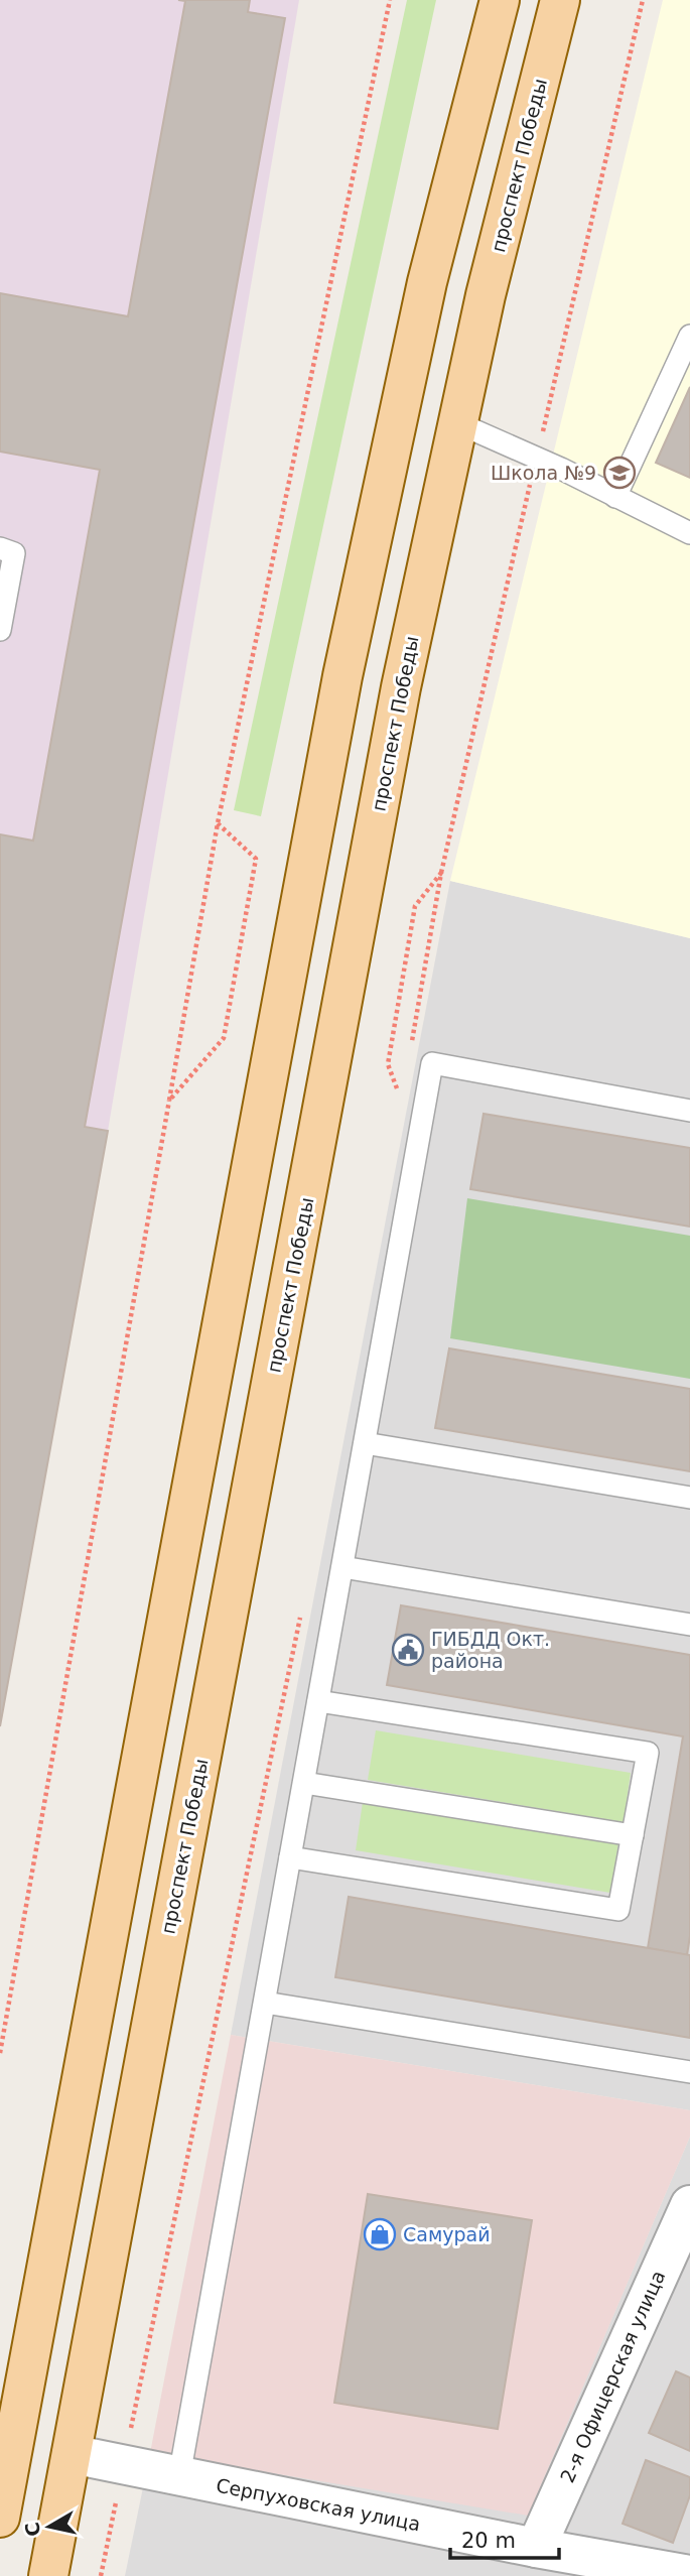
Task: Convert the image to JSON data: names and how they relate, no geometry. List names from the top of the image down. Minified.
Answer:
{"streets":{"main road":["проспект Победы"],"street":["2-я Офицерская улица","Серпуховская улица"]},"crossings":[["проспект Победы","Серпуховская улица"],["2-я Офицерская улица","Серпуховская улица"]],"places":{"school or university":["Школа №9"],"public building":["ГИБДД Окт. района"],"shop":["Самурай"]},"scale_bar":"20 m","north":"left"}
